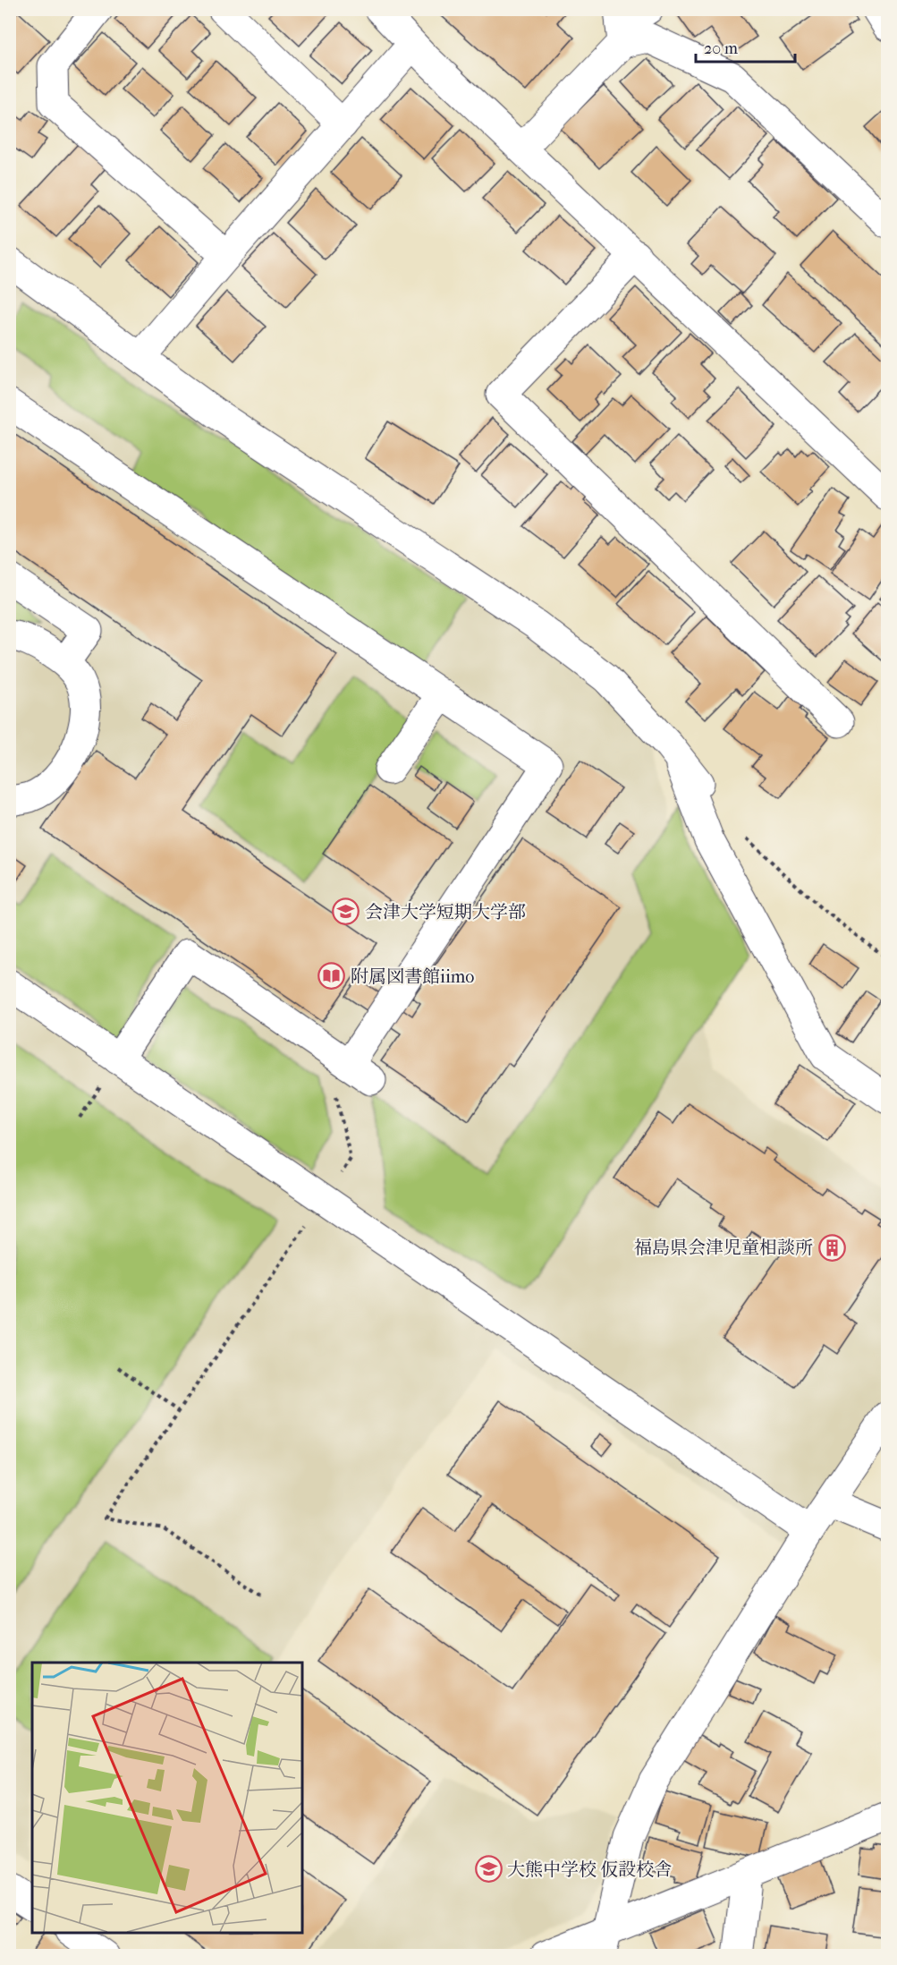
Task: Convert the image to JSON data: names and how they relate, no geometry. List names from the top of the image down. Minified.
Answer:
{"places":{"school or university":["会津大学短期大学部","大熊中学校 仮設校舎"],"library":["附属図書館iimo"],"building":["福島県会津児童相談所"]},"scale_bar":"20 m"}
